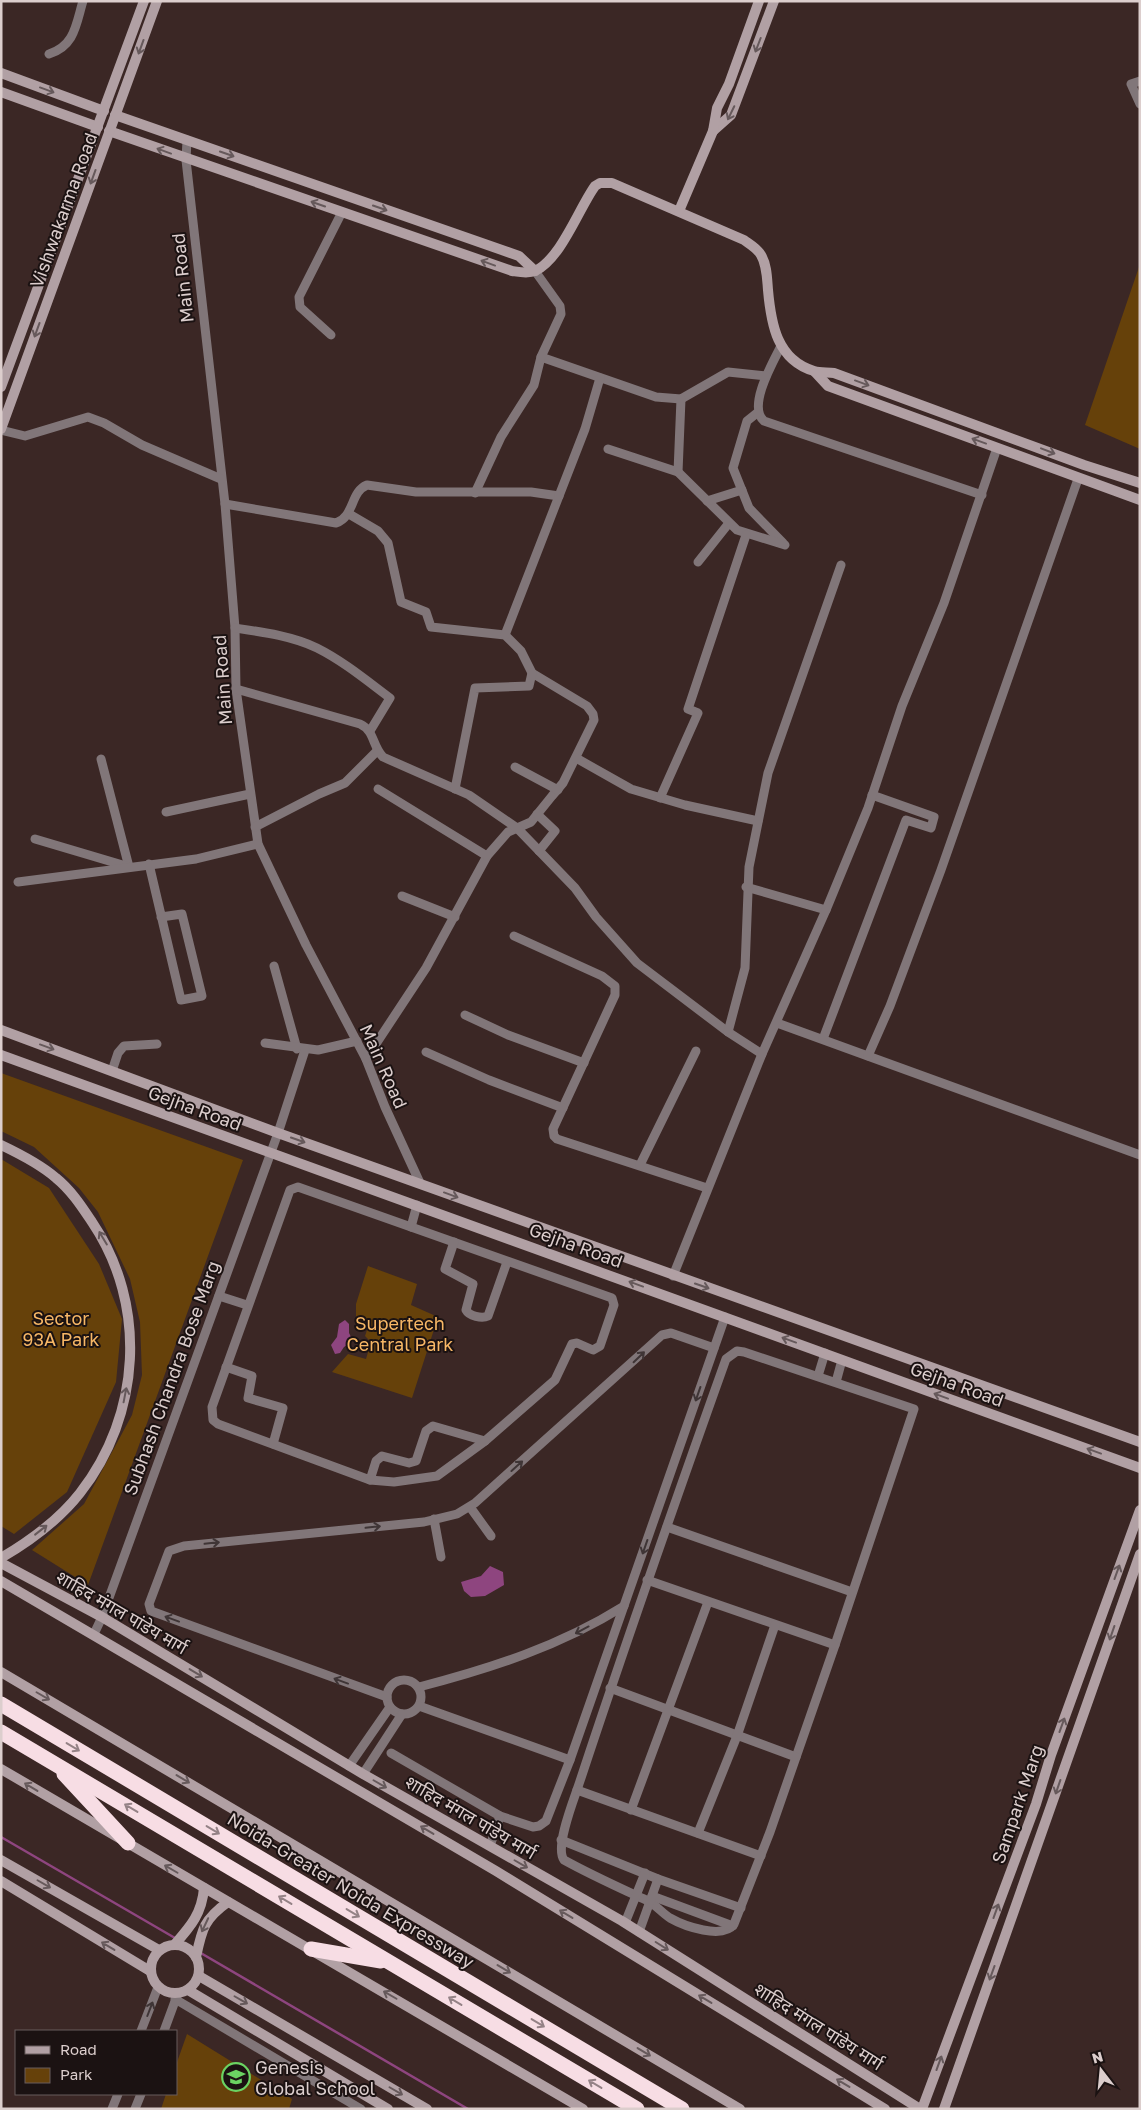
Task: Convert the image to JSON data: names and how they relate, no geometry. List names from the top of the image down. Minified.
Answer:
{"streets":{"highway":["Noida-Greater Noida Expressway"],"street":["Vishwakarma Road","Main Road","Gejha Road","Subhash Chandra Bose Marg","शाहिद मंगल पांडेय मार्ग","Sampark Marg"]},"crossings":[["Main Road","Gejha Road"],["Gejha Road","Subhash Chandra Bose Marg"],["Subhash Chandra Bose Marg","शाहिद मंगल पांडेय मार्ग"],["शाहिद मंगल पांडेय मार्ग","Sampark Marg"]],"parks":["Sector 93A Park","Supertech Central Park"],"places":{"school or university":["Genesis Global School"]},"legend":["Road","Park"],"north":"top"}
